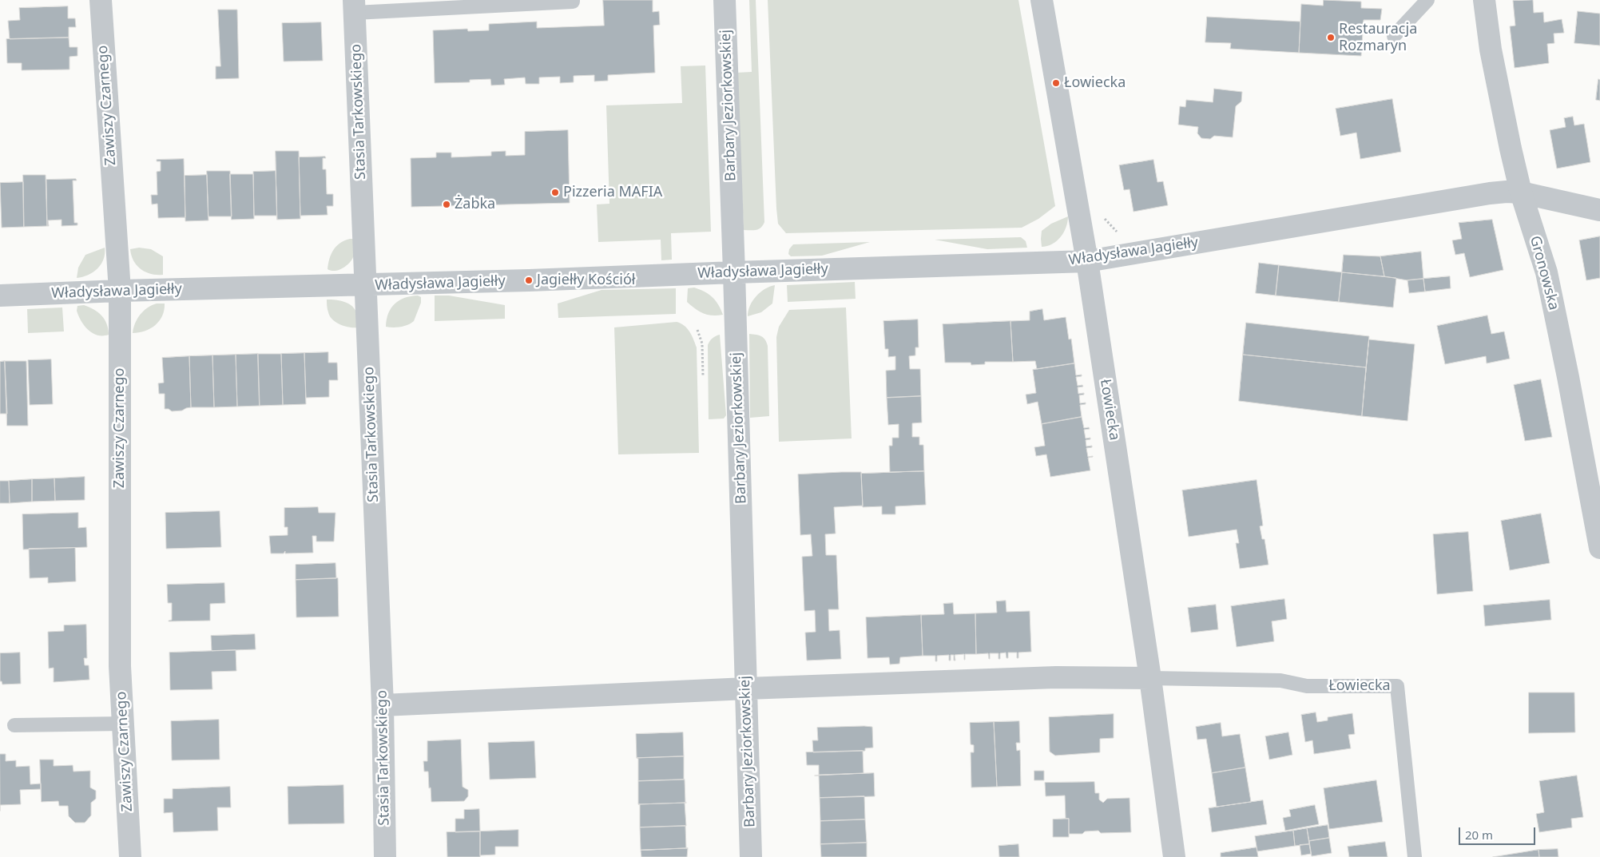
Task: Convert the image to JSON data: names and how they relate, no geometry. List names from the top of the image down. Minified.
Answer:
{"streets":{"street":["Zawiszy Czarnego","Barbary Jeziorkowskiej","Stasia Tarkowskiego","Władysława Jagiełły","Gronowska","Łowiecka"]},"crossings":[["Zawiszy Czarnego","Władysława Jagiełły"],["Barbary Jeziorkowskiej","Władysława Jagiełły"],["Stasia Tarkowskiego","Władysława Jagiełły"],["Władysława Jagiełły","Gronowska"],["Władysława Jagiełły","Łowiecka"]],"places":["Restauracja Rozmaryn","Łowiecka","Pizzeria MAFIA","Żabka","Jagiełły Kościół"],"scale_bar":"20 m"}
